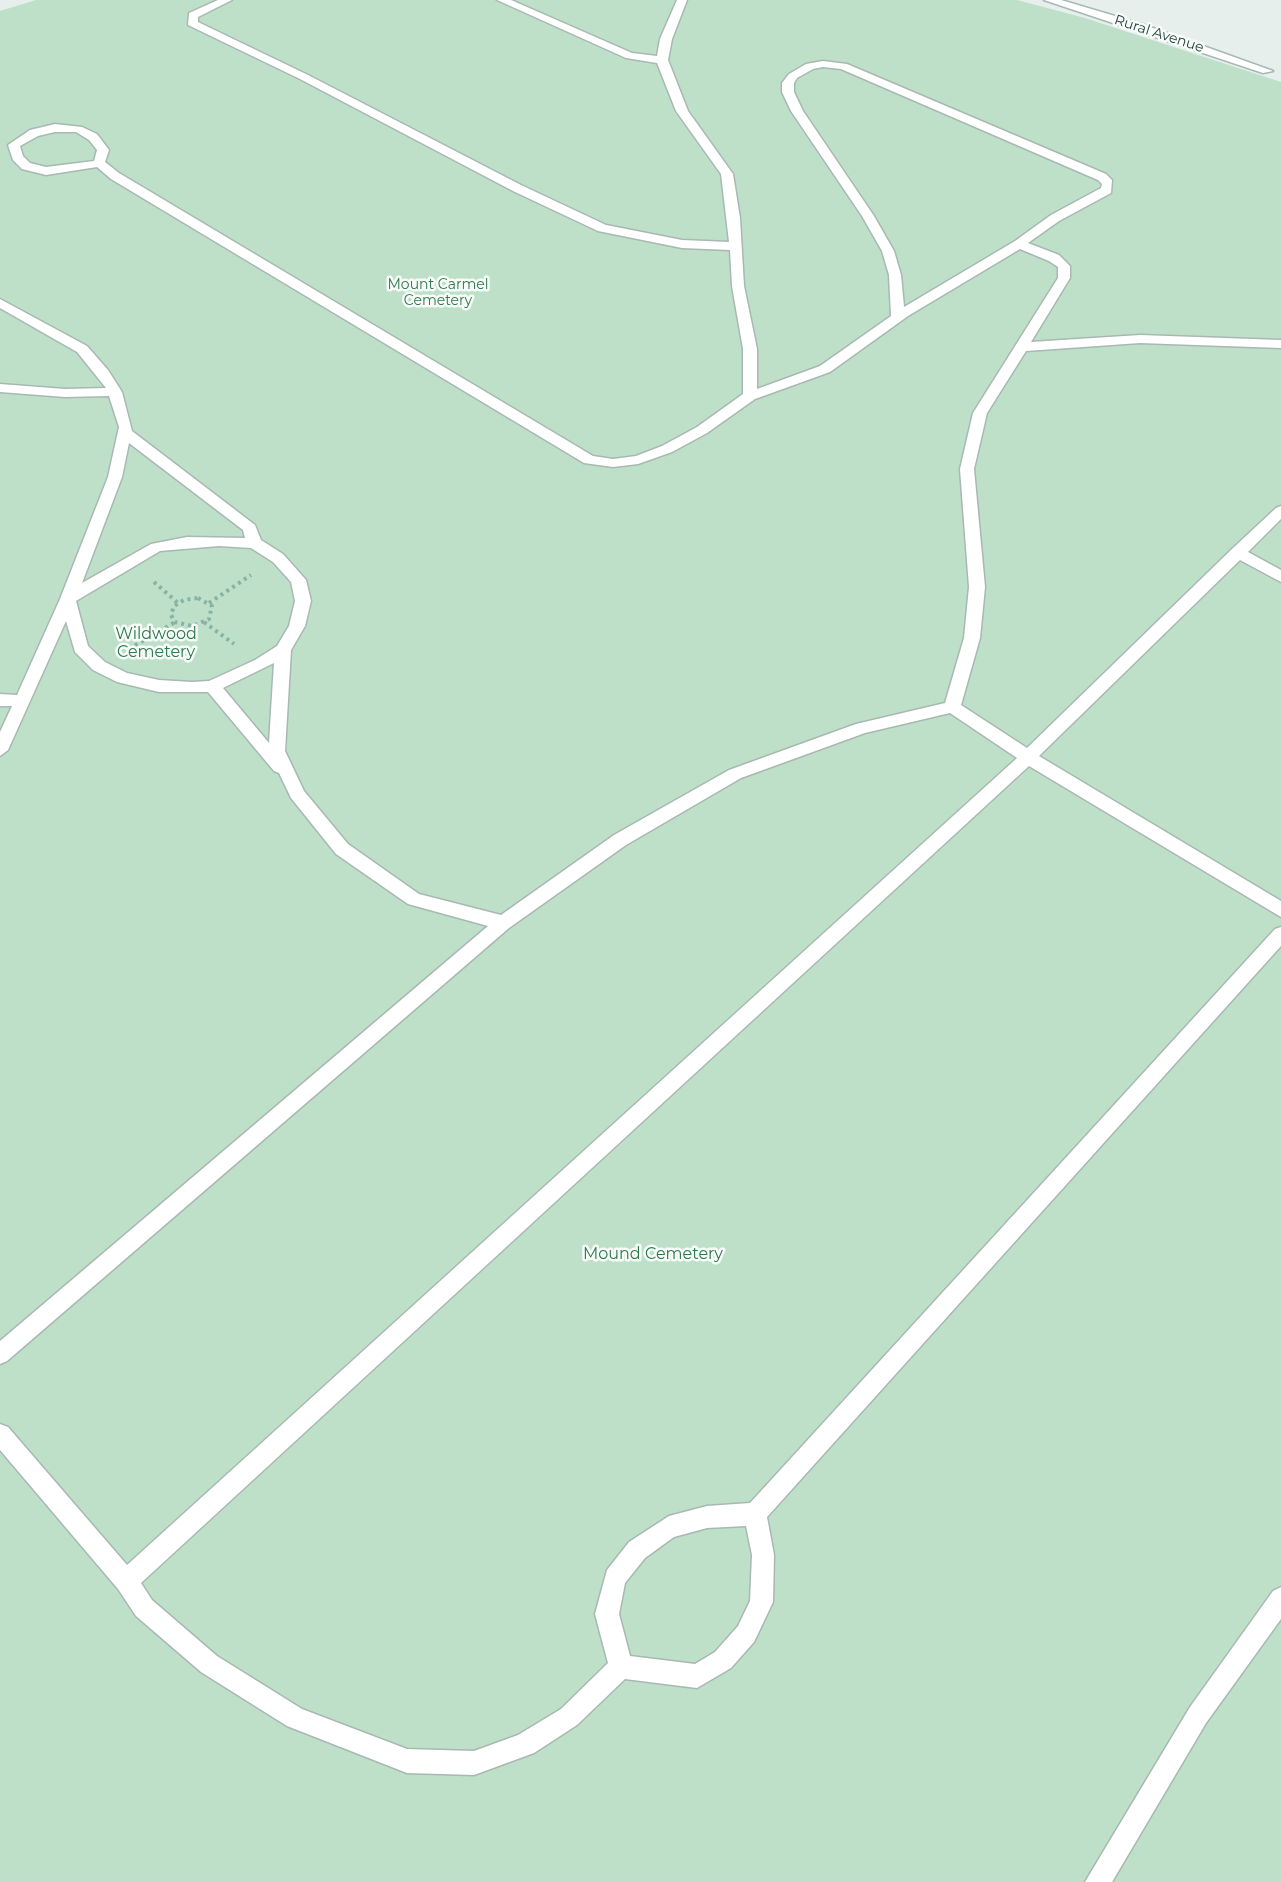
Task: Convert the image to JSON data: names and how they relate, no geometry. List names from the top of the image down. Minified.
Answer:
{"streets":{"lane":["Rural Avenue"]},"parks":["Mount Carmel Cemetery","Wildwood Cemetery","Mound Cemetery"]}
